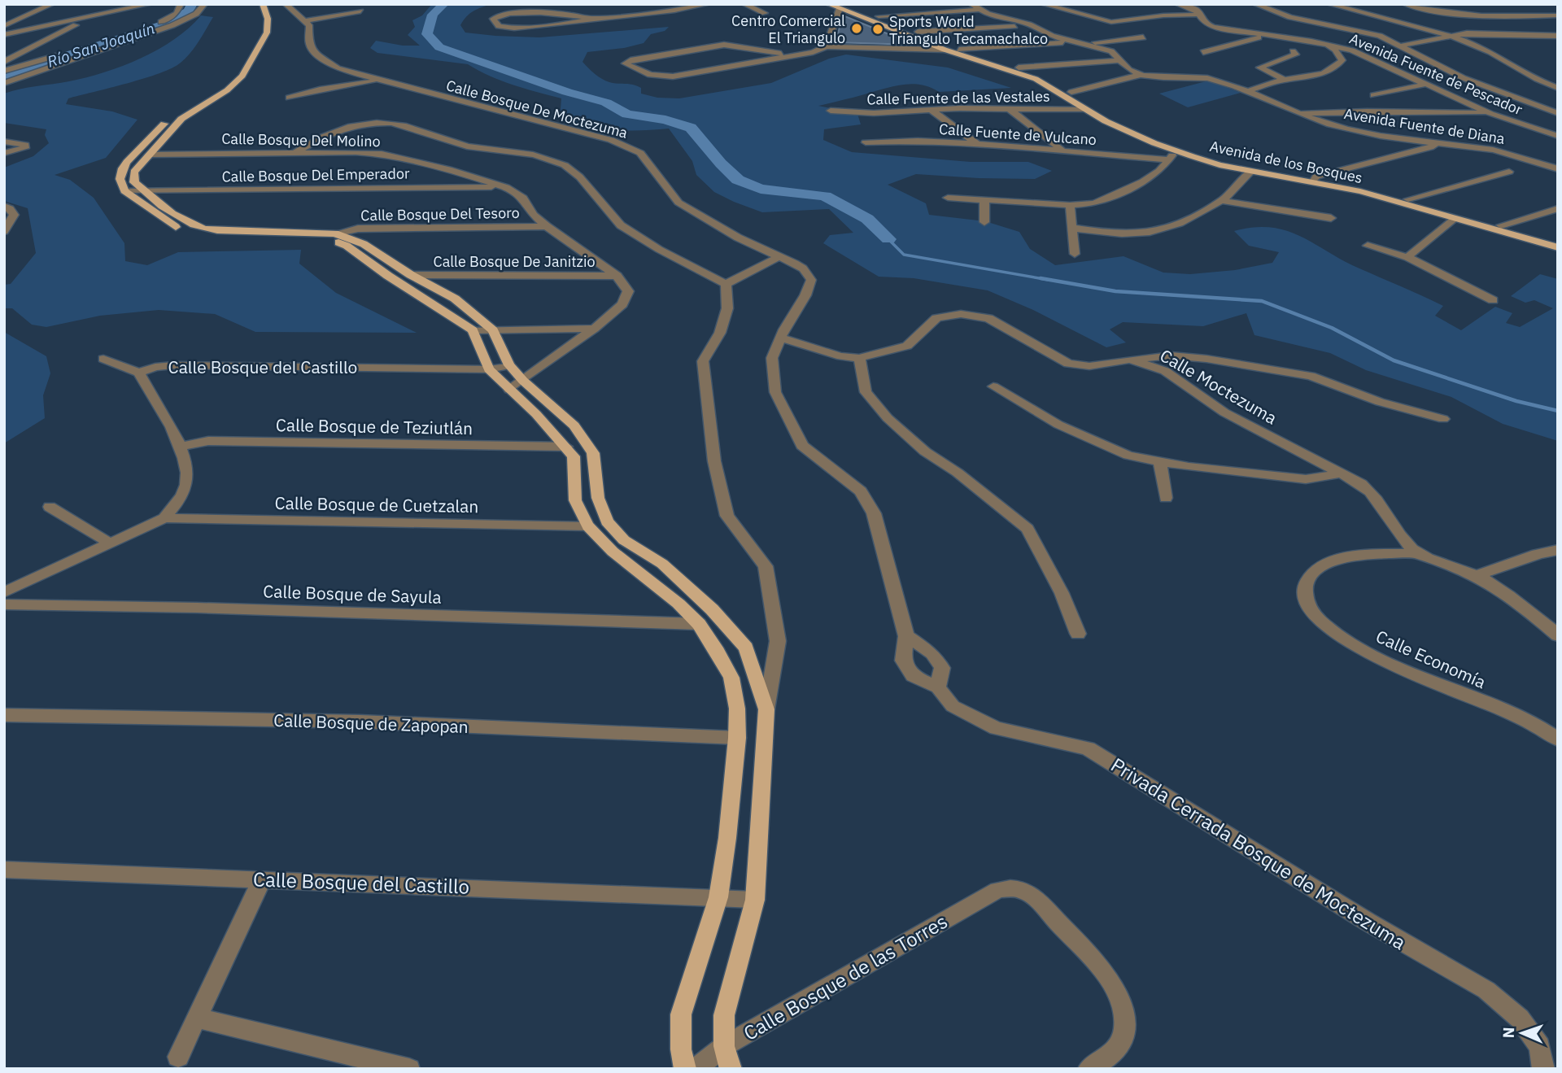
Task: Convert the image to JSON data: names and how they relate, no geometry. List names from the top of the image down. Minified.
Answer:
{"streets":{"main road":["Avenida de los Bosques"],"street":["Avenida Fuente de Pescador","Calle Fuente de las Vestales","Calle Bosque De Moctezuma","Avenida Fuente de Diana","Calle Fuente de Vulcano","Calle Bosque Del Molino","Calle Bosque Del Emperador","Calle Bosque Del Tesoro","Calle Bosque De Janitzio","Calle Bosque del Castillo","Calle Moctezuma","Calle Bosque de Teziutlán","Calle Bosque de Cuetzalan","Calle Bosque de Sayula","Calle Economía","Calle Bosque de Zapopan","Privada Cerrada Bosque de Moctezuma","Calle Bosque de las Torres"]},"crossings":[["Calle Fuente de las Vestales","Avenida de los Bosques"],["Calle Bosque De Moctezuma","Calle Moctezuma"],["Calle Bosque De Moctezuma","Privada Cerrada Bosque de Moctezuma"],["Avenida Fuente de Diana","Avenida de los Bosques"],["Calle Bosque Del Molino","Calle Bosque Del Emperador"],["Calle Bosque Del Molino","Calle Bosque Del Tesoro"],["Calle Bosque Del Molino","Calle Bosque De Janitzio"],["Calle Bosque del Castillo","Calle Bosque de Teziutlán"],["Calle Bosque del Castillo","Calle Bosque de Cuetzalan"],["Calle Moctezuma","Calle Economía"],["Calle Moctezuma","Privada Cerrada Bosque de Moctezuma"]],"water":["Río San Joaquín"],"places":["Centro Comercial El Triangulo","Sports World Triangulo Tecamachalco"],"north":"left"}
